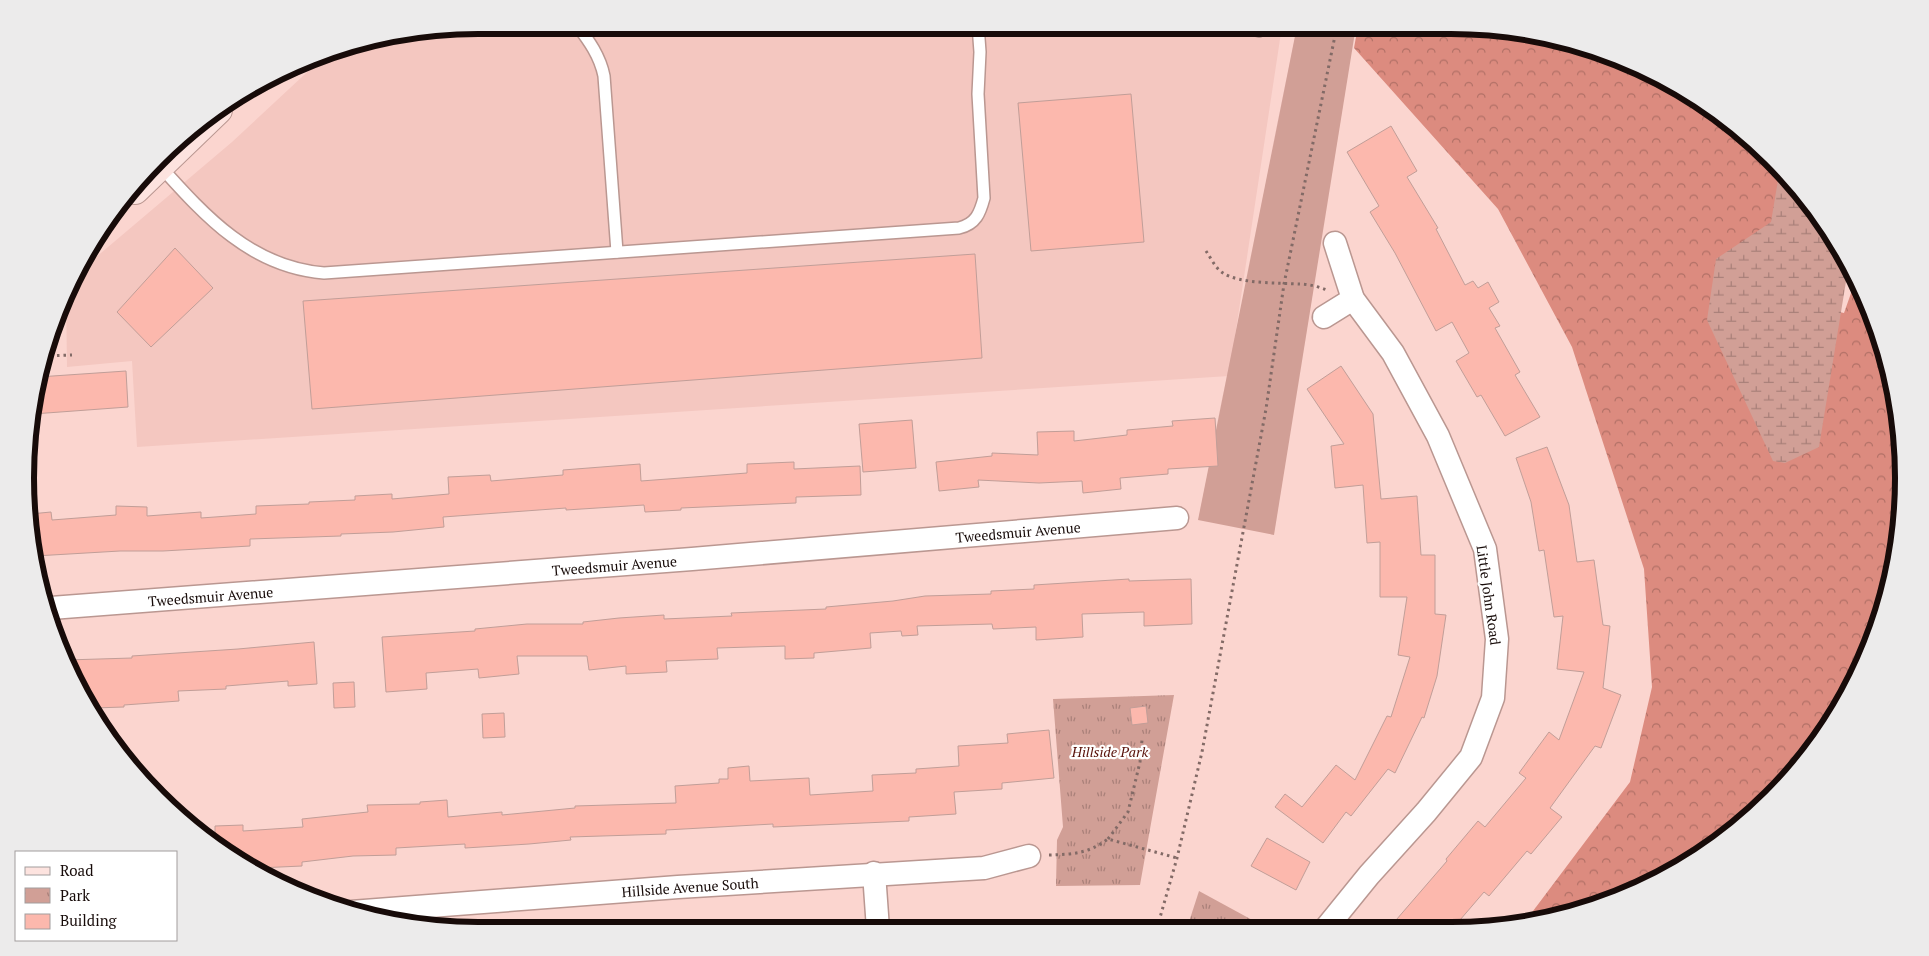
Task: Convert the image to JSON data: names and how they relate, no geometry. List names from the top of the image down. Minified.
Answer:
{"streets":{"street":["Tweedsmuir Avenue","Little John Road","Hillside Avenue South"]},"parks":["Hillside Park"],"legend":["Road","Park","Building"]}
